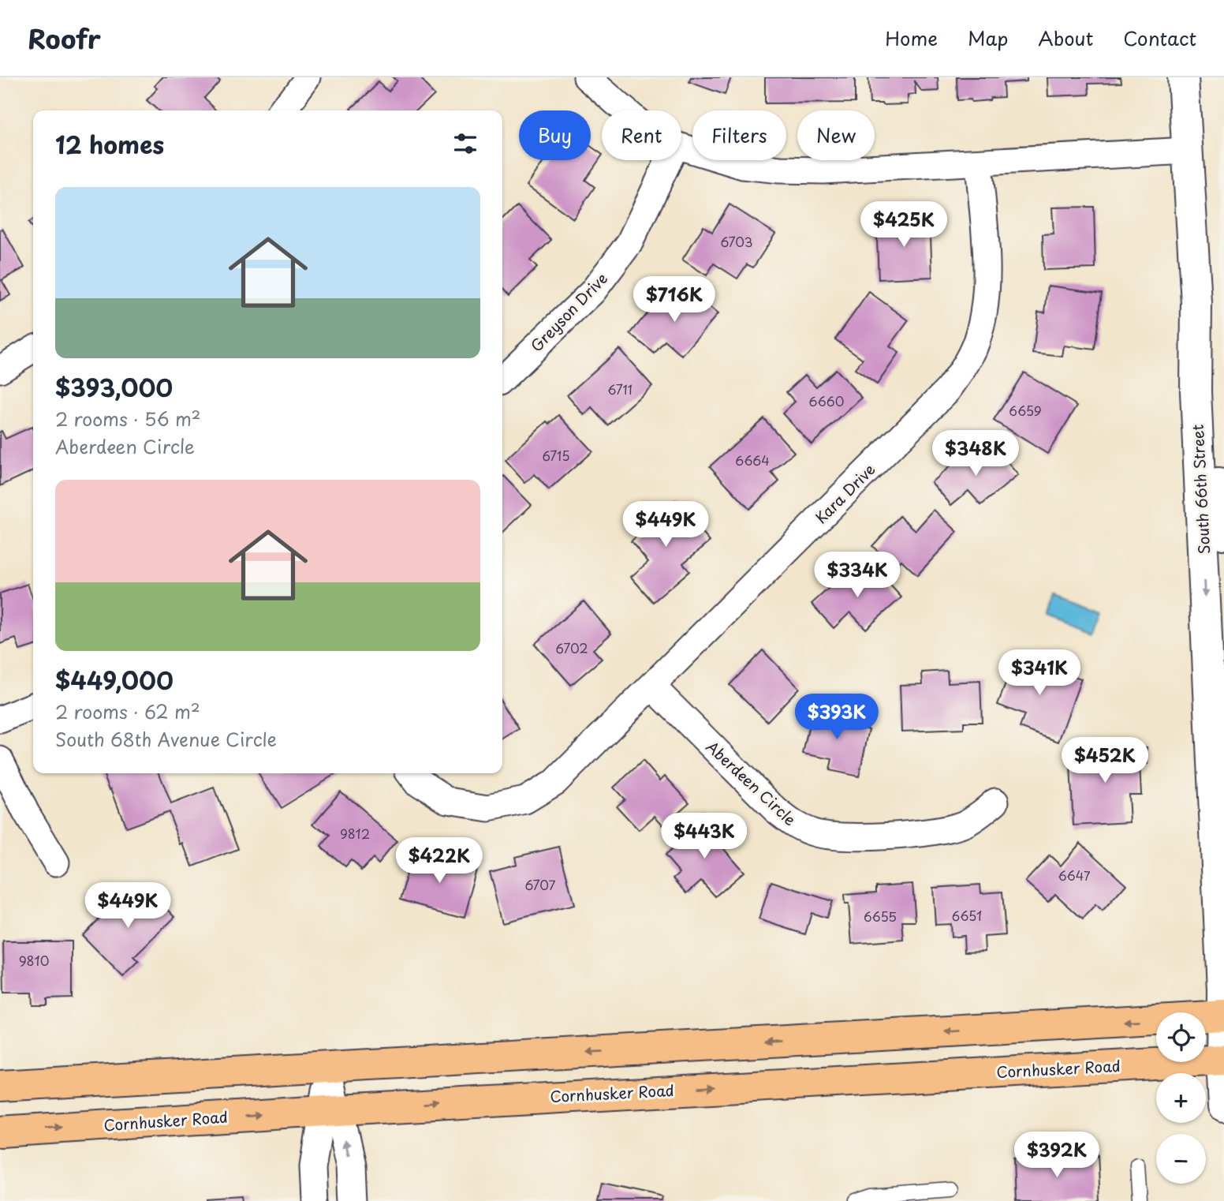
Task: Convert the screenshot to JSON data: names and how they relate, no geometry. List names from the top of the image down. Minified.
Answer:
{"streets":{"main road":["Cornhusker Road"],"street":["Greyson Drive","South 66th Street","Kara Drive","Aberdeen Circle"]},"crossings":[["South 66th Street","Cornhusker Road"],["Kara Drive","Aberdeen Circle"]],"house_numbers":["6703","6711","6660","6659","6715","6664","6702","9812","6647","6707","6651","6655","9810"],"page":{"header":"Roofr","nav":["Home","Map","About","Contact"],"chip":["Buy","Rent","Filters","New"],"heading":"12 homes","list":[{"name":"$393,000","note":"2 rooms · 56 m² · Aberdeen Circle"},{"name":"$449,000","note":"2 rooms · 62 m² · South 68th Avenue Circle"}],"price":["$425K","$716K","$348K","$449K","$334K","$341K","$393K","$452K","$443K","$422K","$449K","$392K"],"map_buttons":["+","−"]}}
